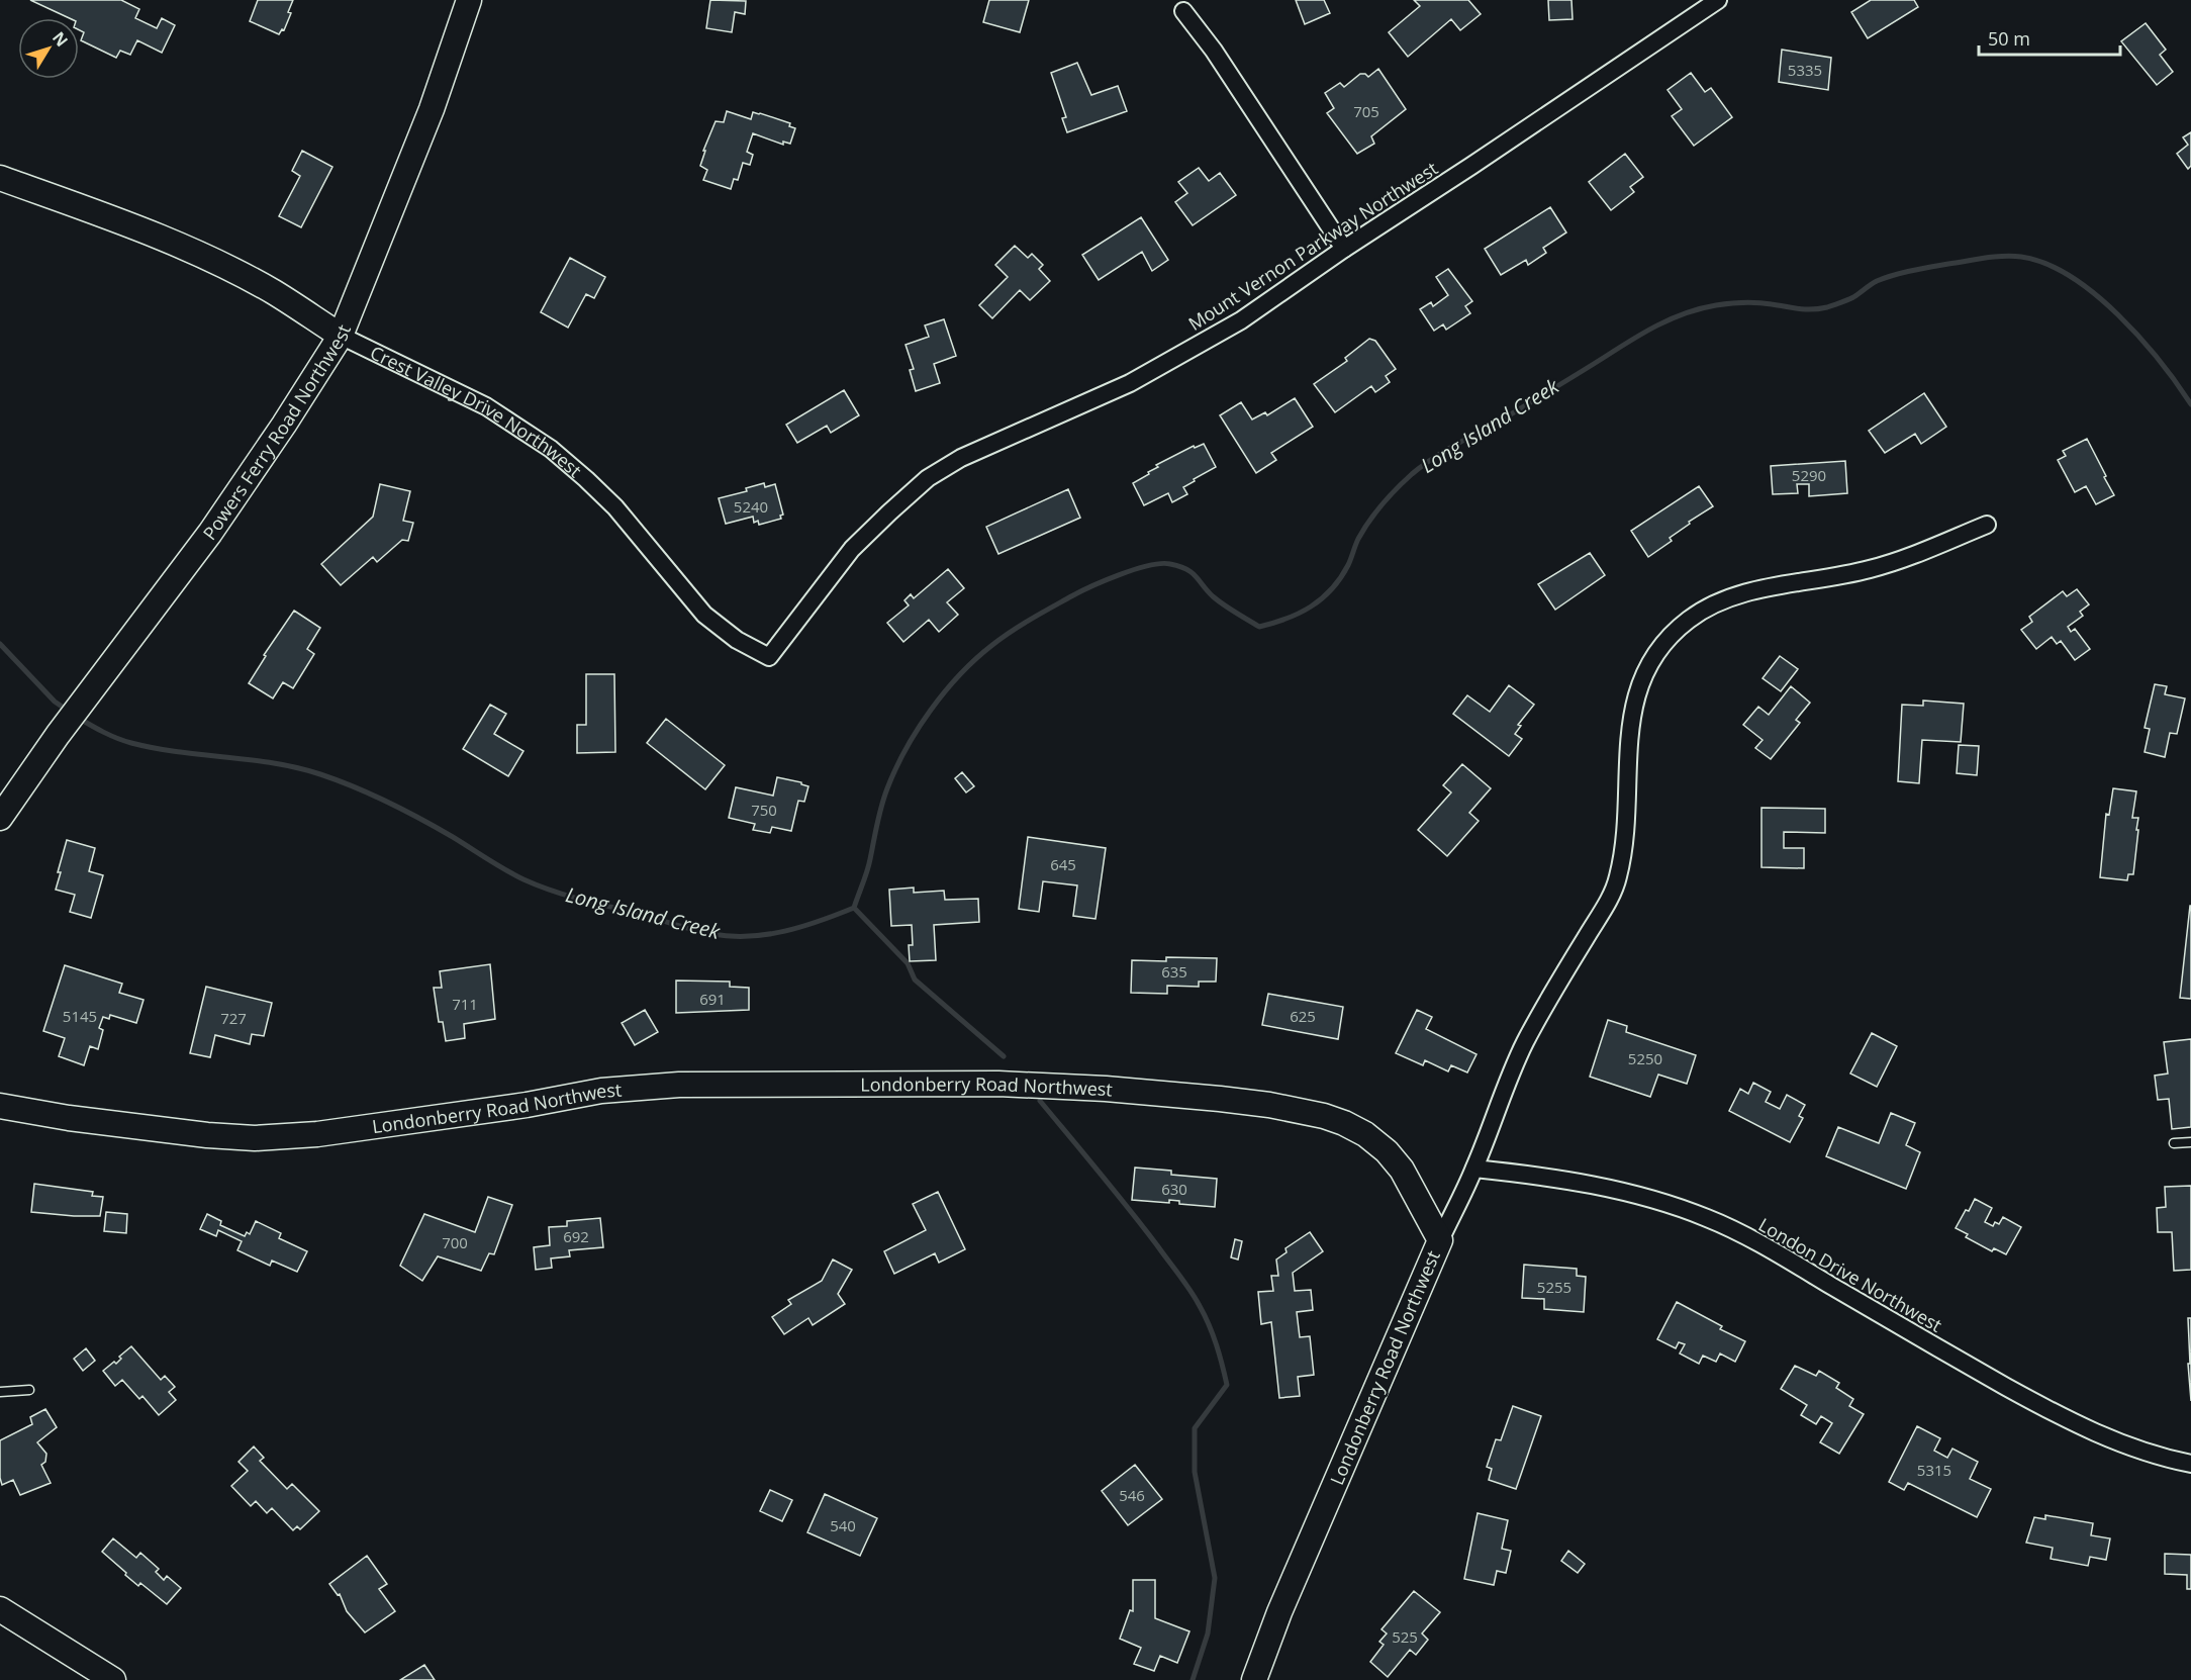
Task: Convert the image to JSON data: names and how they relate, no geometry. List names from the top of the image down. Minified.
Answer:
{"streets":{"street":["Mount Vernon Parkway Northwest","Crest Valley Drive Northwest","Powers Ferry Road Northwest","Londonberry Road Northwest","London Drive Northwest"]},"crossings":[["Mount Vernon Parkway Northwest","Crest Valley Drive Northwest"],["Crest Valley Drive Northwest","Powers Ferry Road Northwest"]],"water":["Long Island Creek"],"house_numbers":["5335","705","5290","5240","750","645","635","691","711","5145","625","727","5250","630","692","700","5255","5315","546","540","525"],"scale_bar":"50 m","north":"top right"}
